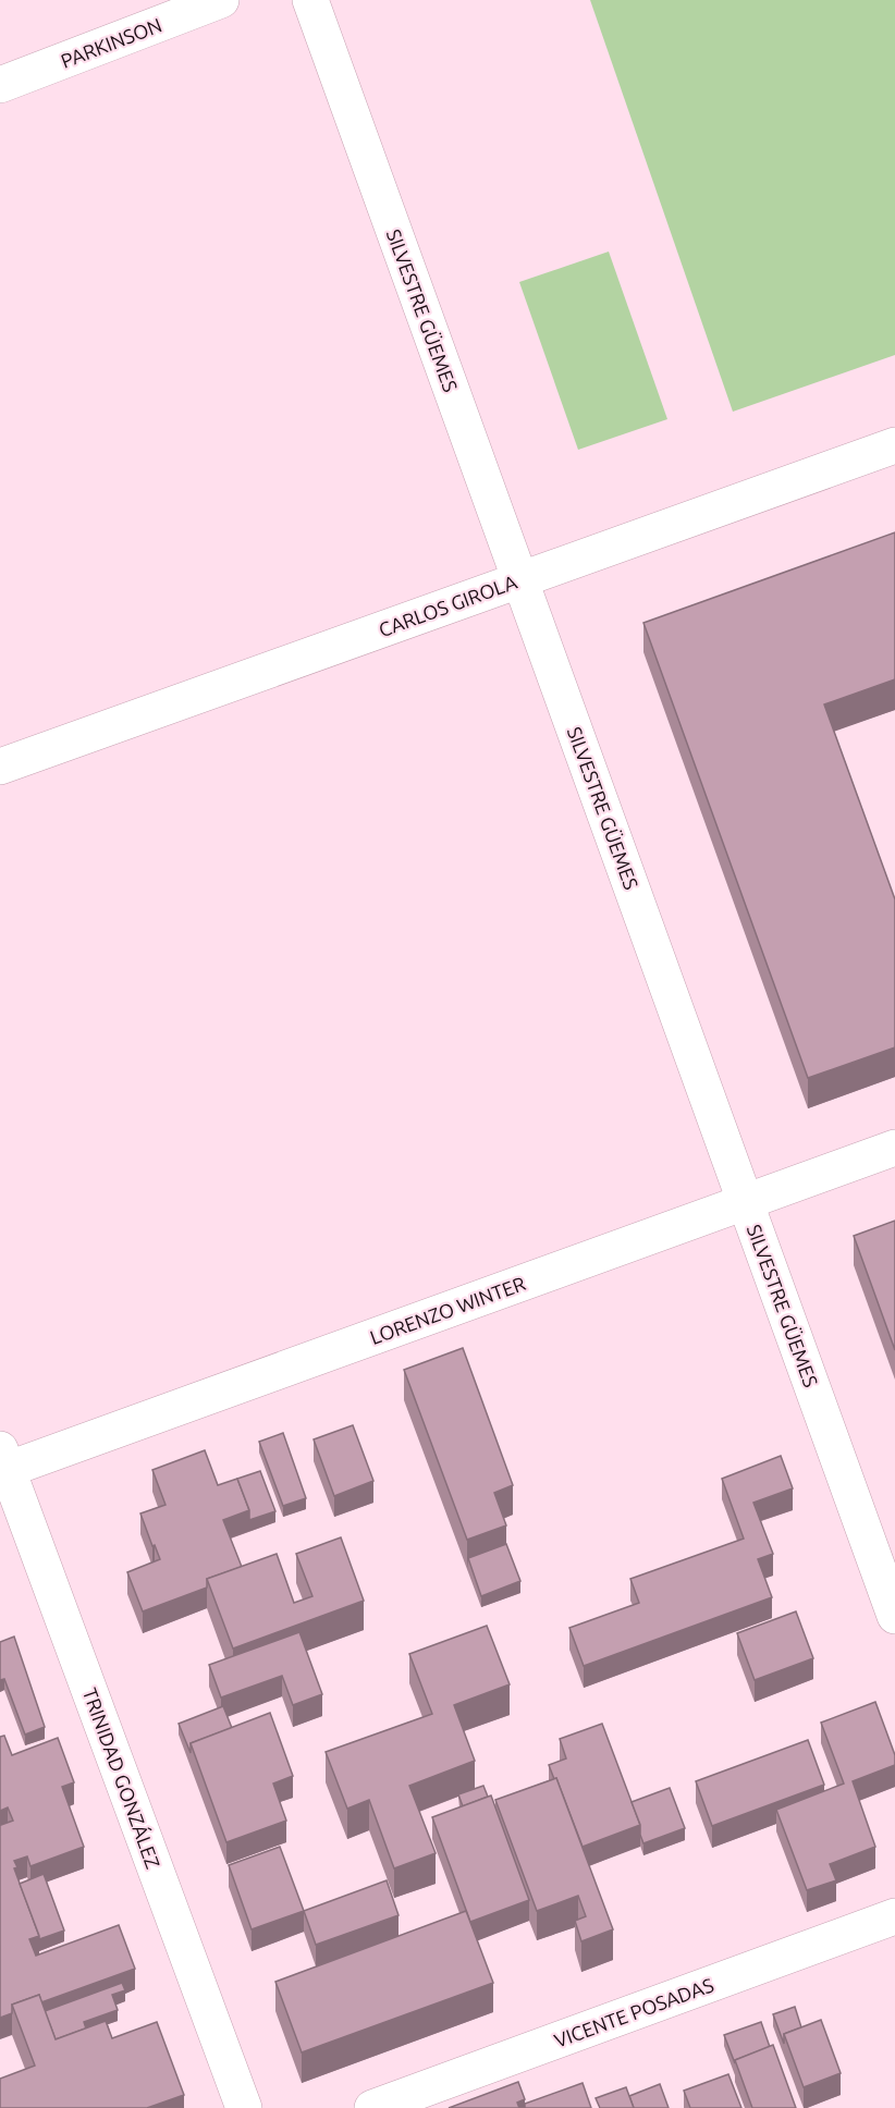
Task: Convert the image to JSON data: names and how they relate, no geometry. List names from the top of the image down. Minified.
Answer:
{"streets":{"street":["PARKINSON","SILVESTRE GÜEMES","CARLOS GIROLA","LORENZO WINTER","TRINIDAD GONZÁLEZ","VICENTE POSADAS"]},"crossings":[["SILVESTRE GÜEMES","CARLOS GIROLA"],["SILVESTRE GÜEMES","LORENZO WINTER"],["LORENZO WINTER","TRINIDAD GONZÁLEZ"]]}
